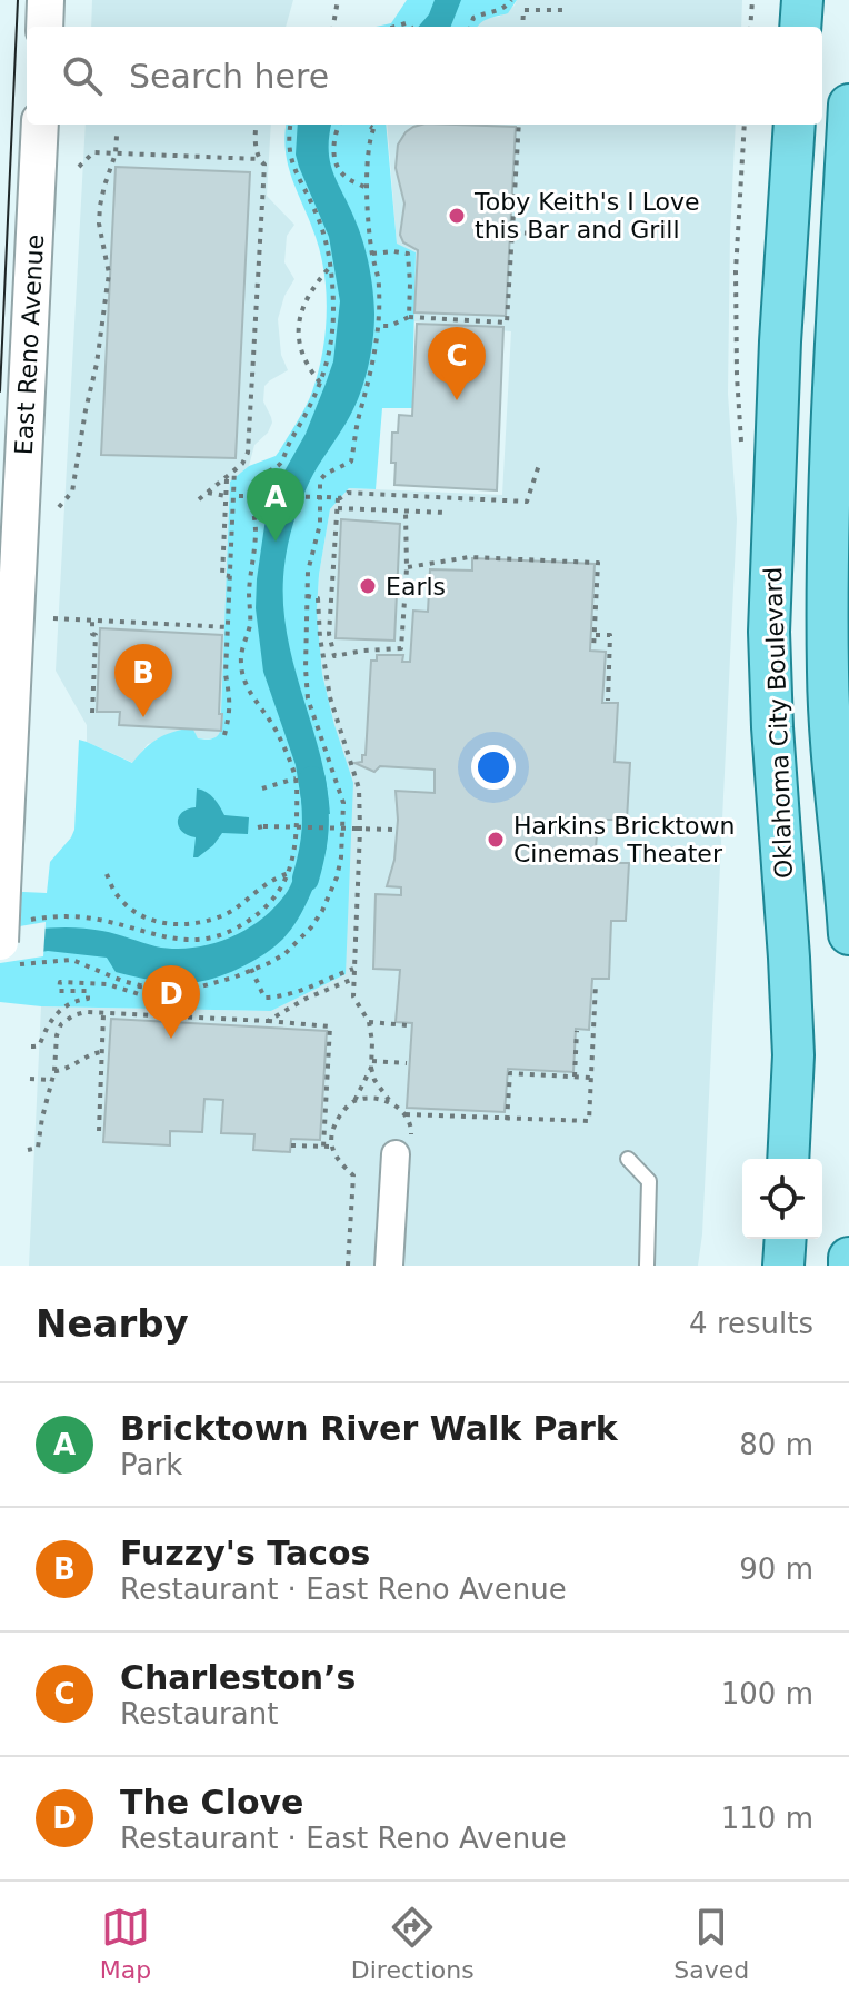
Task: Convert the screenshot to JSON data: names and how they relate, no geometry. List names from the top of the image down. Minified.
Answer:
{"streets":{"main road":["East Reno Avenue","Oklahoma City Boulevard"]},"places":["Toby Keith's I Love this Bar and Grill","Earls","Harkins Bricktown Cinemas Theater"],"page":{"search":"Search here","pins":["C","A","B","D"],"heading":["Nearby","4 results"],"list":[{"mark":"A","name":"Bricktown River Walk Park","note":"Park","value":"80 m"},{"mark":"B","name":"Fuzzy's Tacos","note":"Restaurant · East Reno Avenue","value":"90 m"},{"mark":"C","name":"Charleston’s","note":"Restaurant","value":"100 m"},{"mark":"D","name":"The Clove","note":"Restaurant · East Reno Avenue","value":"110 m"}],"nav":["Map","Directions","Saved"]}}
